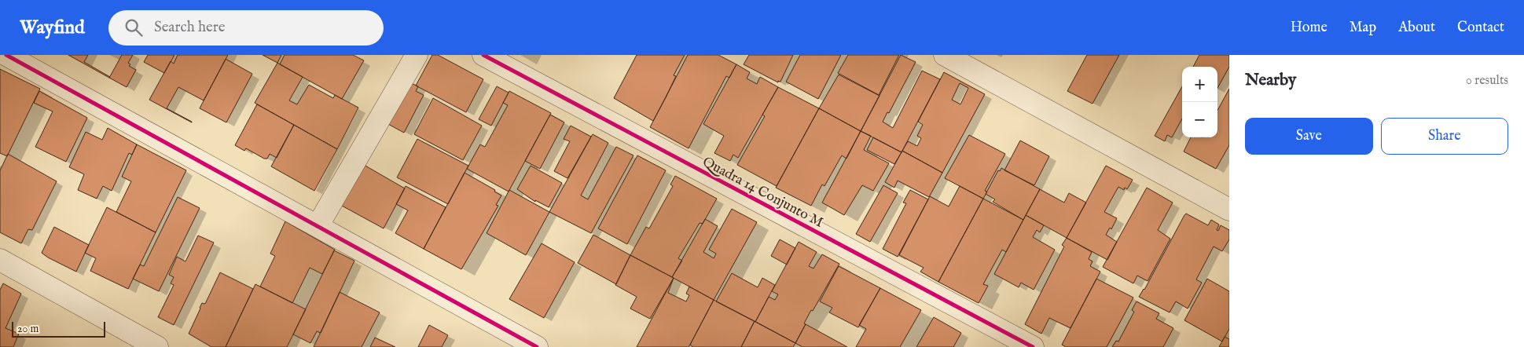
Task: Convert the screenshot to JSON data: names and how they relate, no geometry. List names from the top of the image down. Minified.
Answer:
{"streets":{"street":["Quadra 14 Conjunto M"]},"scale_bar":"20 m","page":{"header":"Wayfind","search":"Search here","nav":["Home","Map","About","Contact"],"heading":["Nearby","0 results"],"map_buttons":["+","−"],"buttons":["Save","Share"],"scale":"20 m"}}
